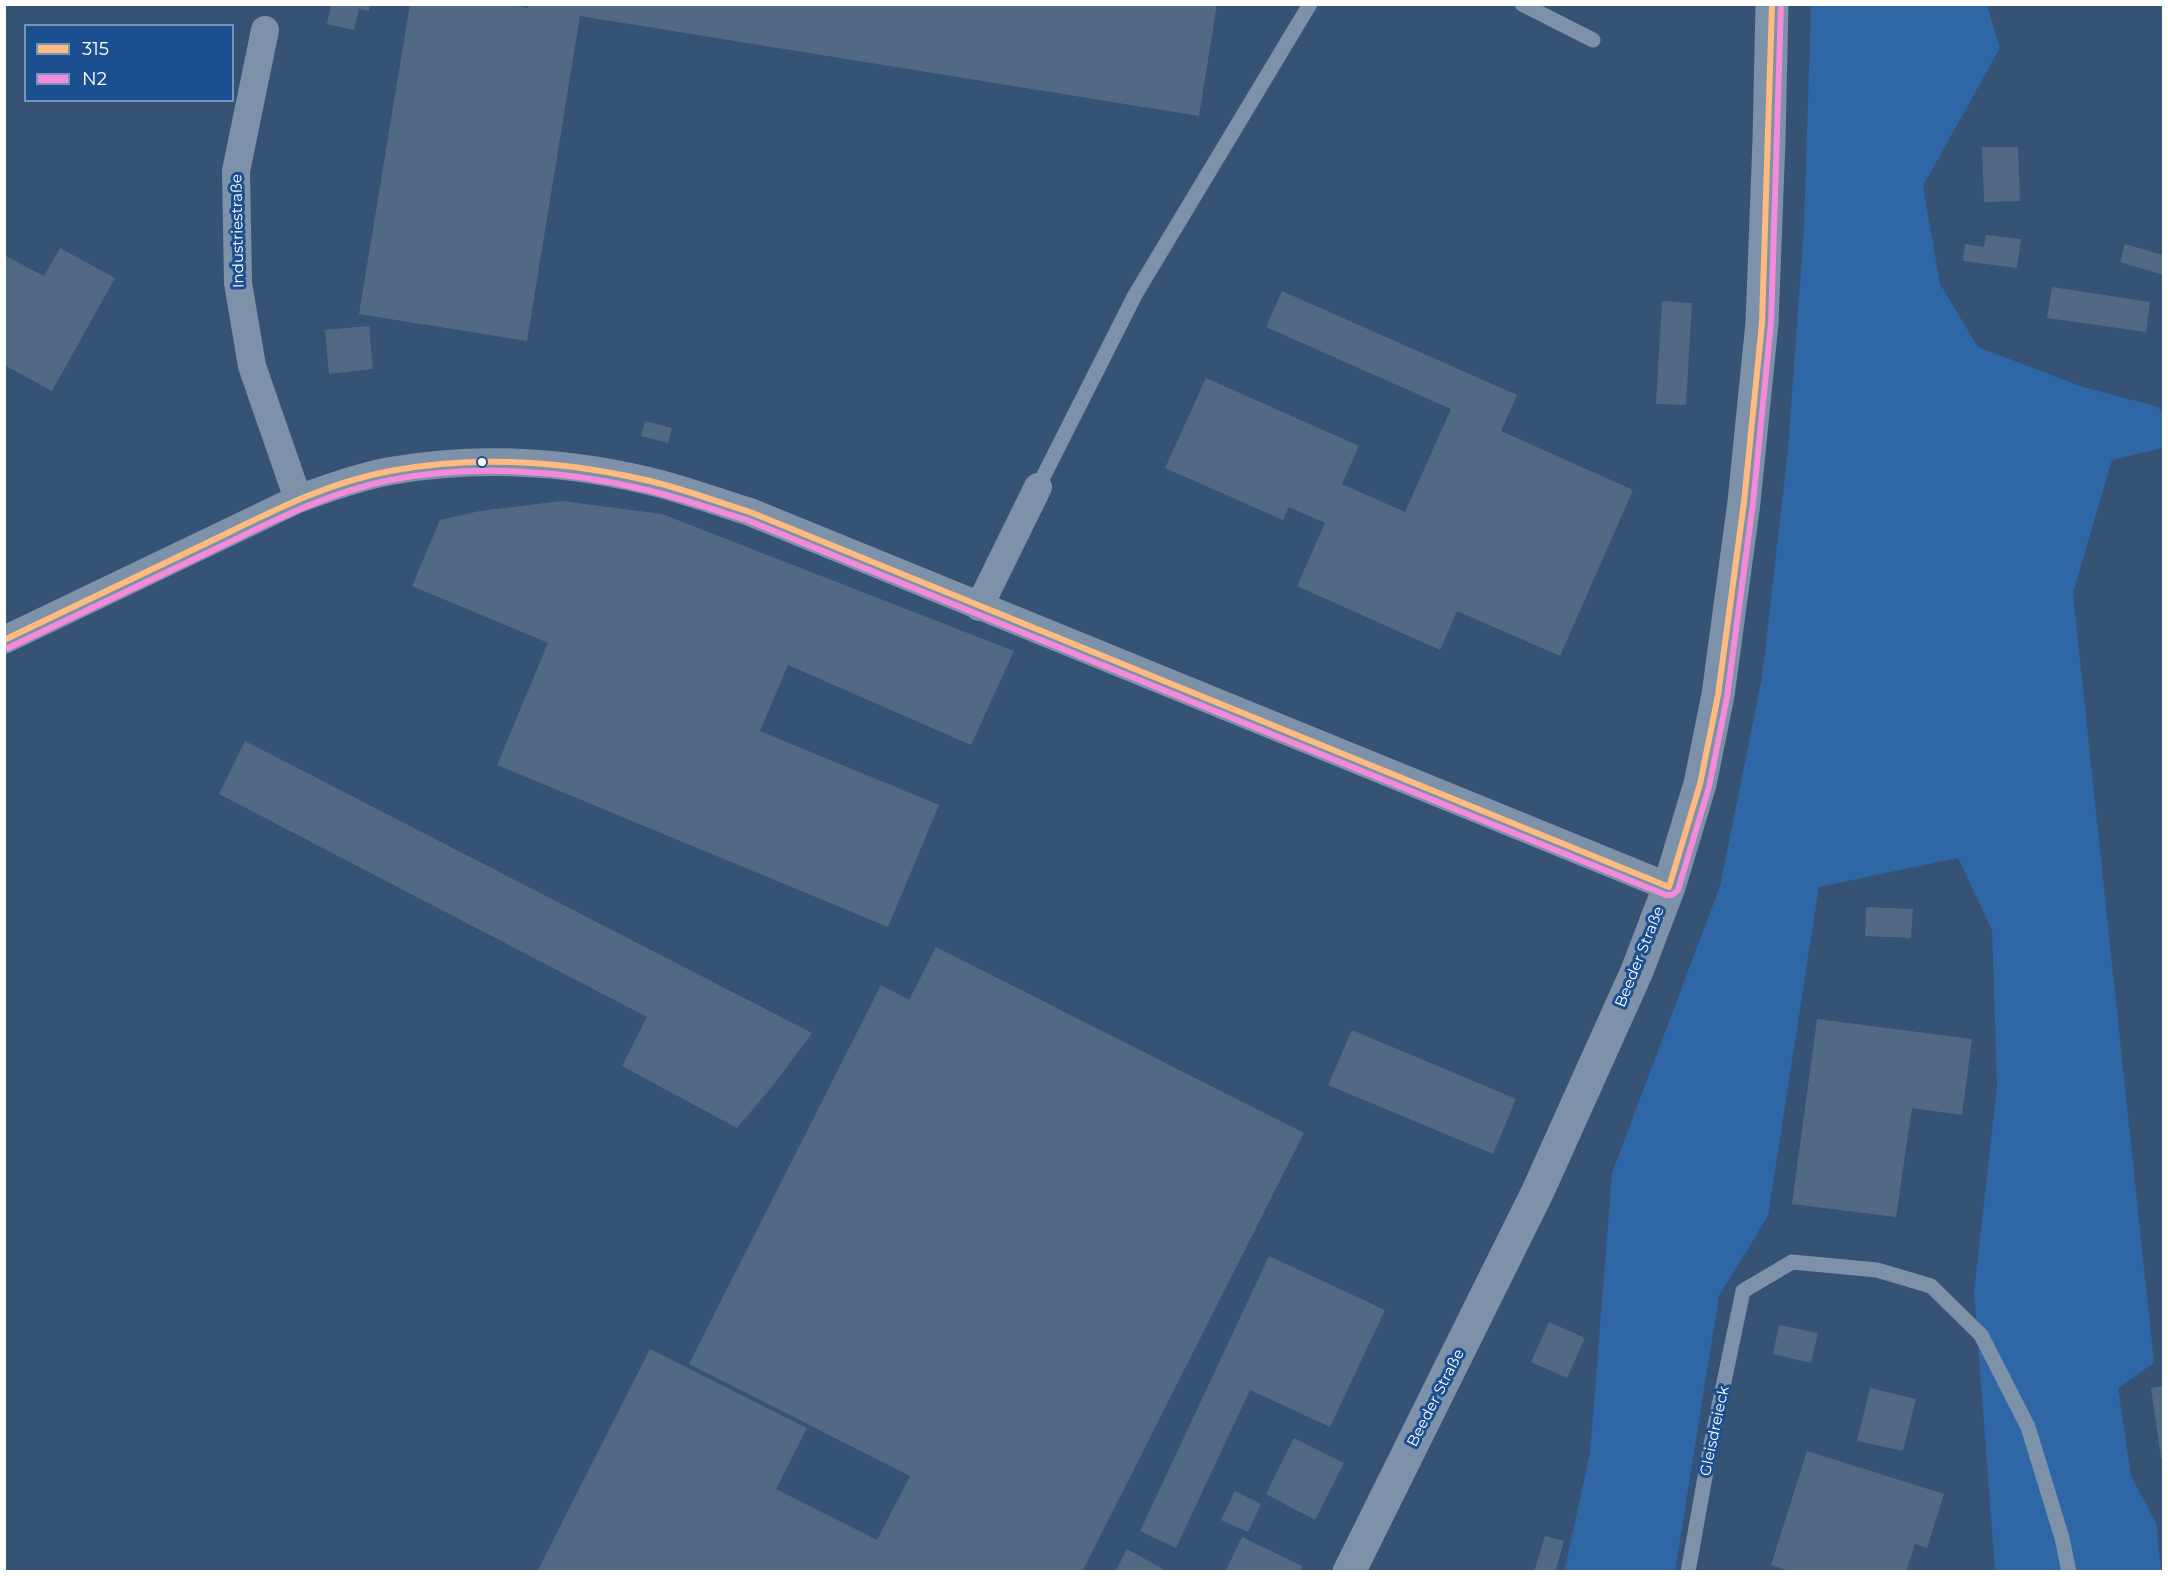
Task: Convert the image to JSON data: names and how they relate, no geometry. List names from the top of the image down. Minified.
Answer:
{"streets":{"street":["Industriestraße","Beeder Straße"],"lane":["Gleisdreieck"]},"lines":["transit line 315","transit line N2"],"legend":["315","N2"]}
